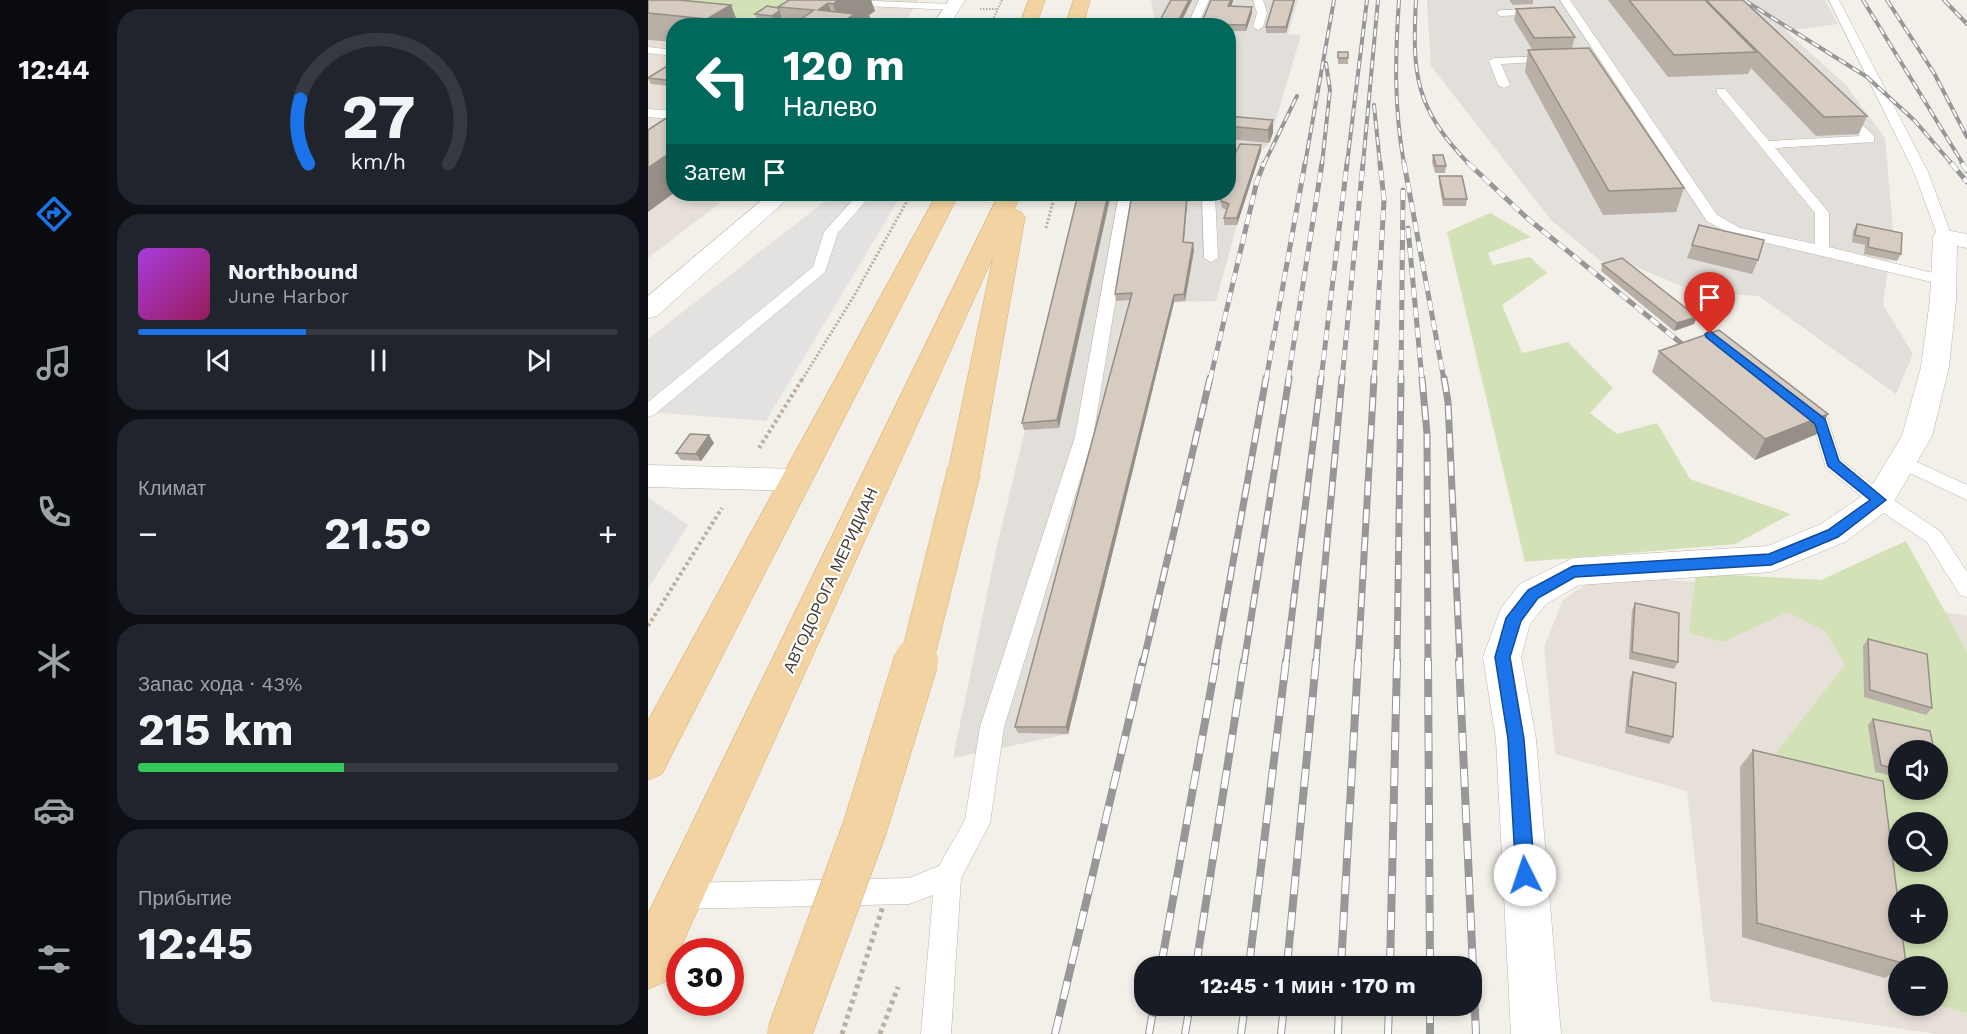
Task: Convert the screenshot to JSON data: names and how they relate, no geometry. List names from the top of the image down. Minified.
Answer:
{"streets":{"main road":["АВТОДОРОГА МЕРИДИАН"]},"page":{"tabs":"12:44","turn":["120 m","Налево"],"then":"Затем","song":["Northbound","June Harbor"],"tile":["Климат",["Запас хода · 43%","215 km"],["Прибытие","12:45"]],"heat":["−","21.5°","+"],"map_buttons":["+","−"],"limit":"30","trip":"12:45 · 1 мин · 170 m","gauge":["27","km/h"]}}
